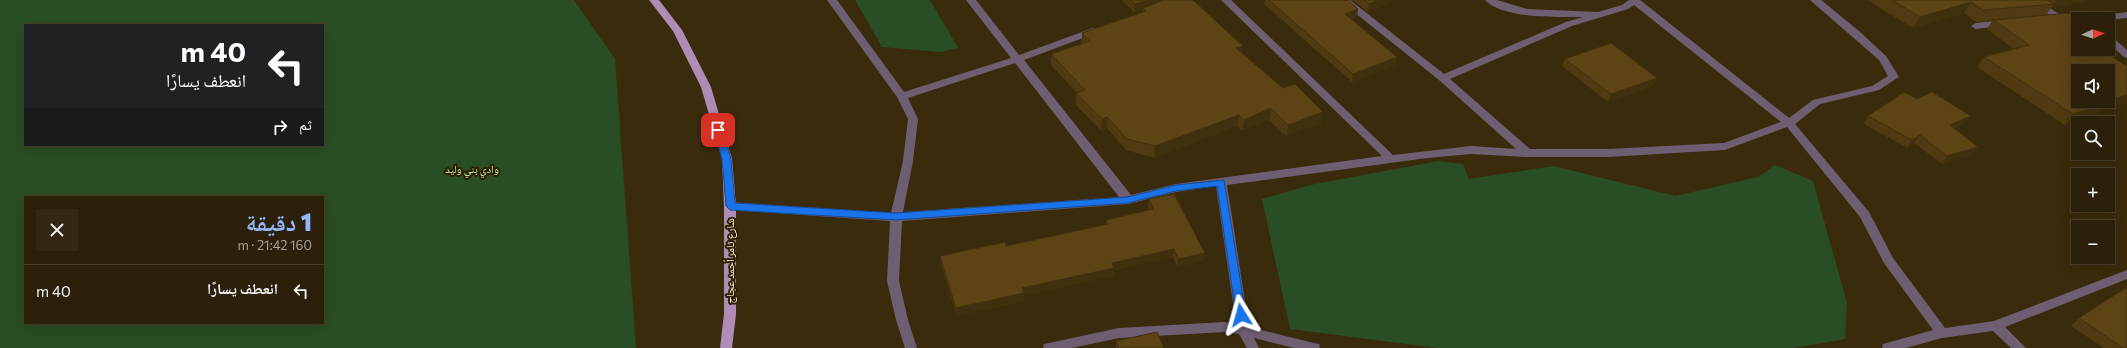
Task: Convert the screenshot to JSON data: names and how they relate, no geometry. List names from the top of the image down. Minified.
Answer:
{"streets":{"main road":["شارع ثامر أحمد عجاج"]},"parks":["وادي بني وليد"],"north":"right","page":{"map_buttons":["+","−"],"turn":["40 m","انعطف يسارًا"],"then":"ثم","heading":["1 دقيقة","160 m · 21:42"],"list":[{"name":"انعطف يسارًا","value":"40 m"}]}}
